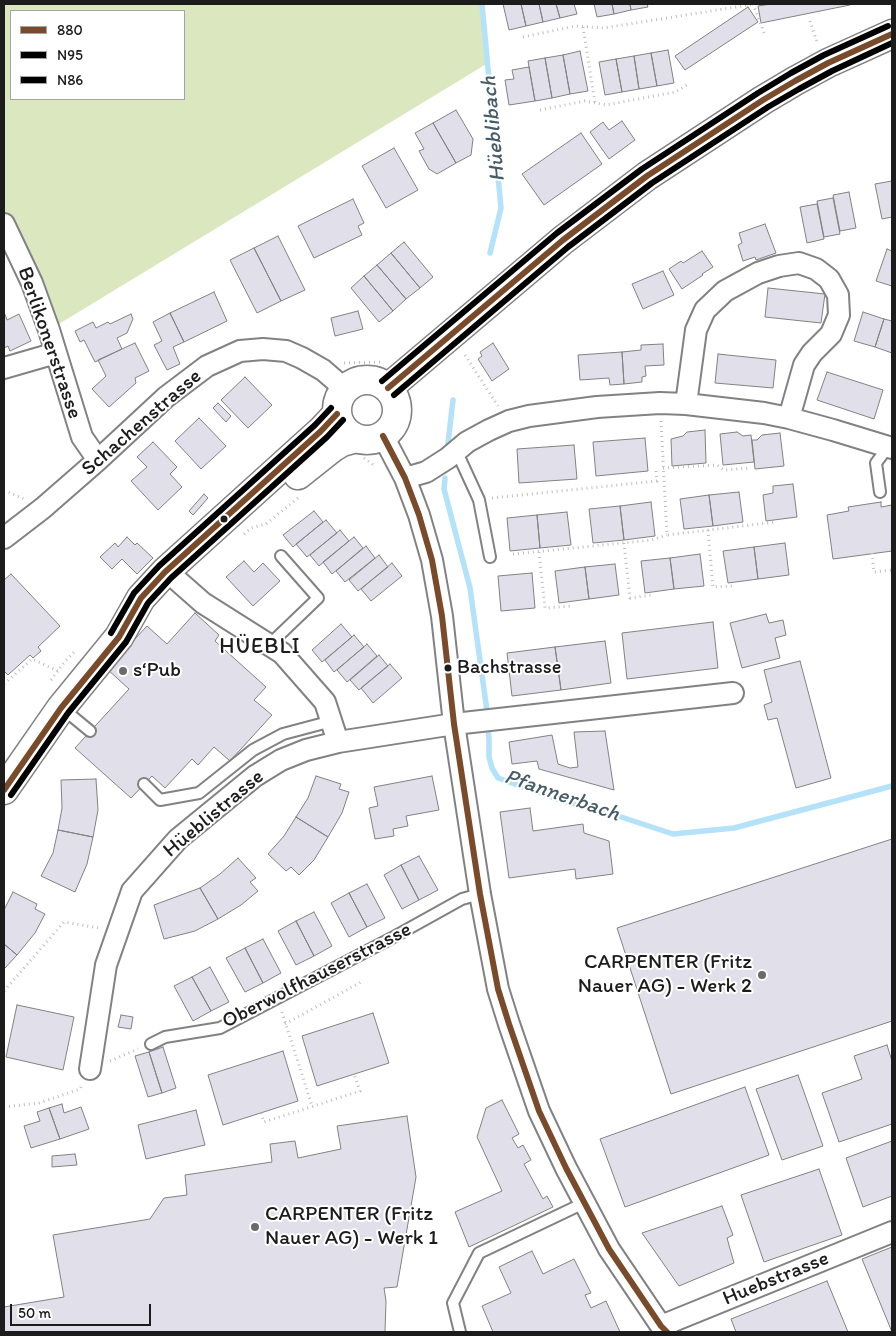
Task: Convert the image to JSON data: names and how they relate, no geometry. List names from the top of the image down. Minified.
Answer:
{"streets":{"street":["Berlikonerstrasse","Schachenstrasse","Hüeblistrasse","Huebstrasse"],"lane":["Oberwolfhauserstrasse"]},"crossings":[["Berlikonerstrasse","Schachenstrasse"]],"districts":["HÜEBLI"],"water":["Hüeblibach","Pfannerbach"],"places":["Bachstrasse","s‘Pub","CARPENTER (Fritz Nauer AG) - Werk 2","CARPENTER (Fritz Nauer AG) - Werk 1"],"lines":["transit line N86","transit line 880","transit line N95"],"legend":["880","N95","N86"],"scale_bar":"50 m"}
